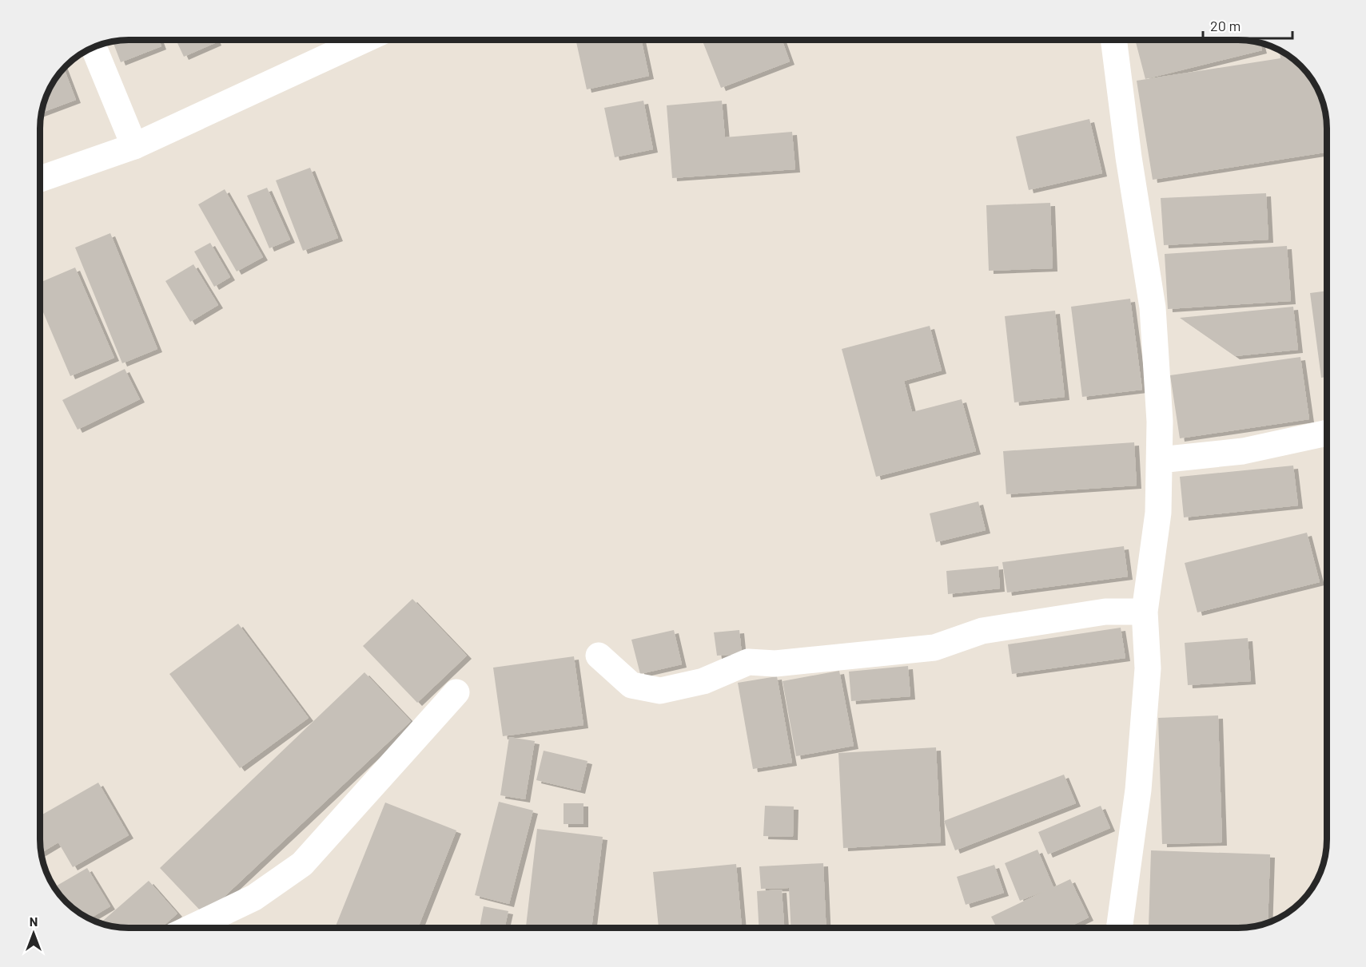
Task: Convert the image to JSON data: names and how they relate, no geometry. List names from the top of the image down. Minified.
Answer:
{"scale_bar":"20 m","north":"top"}
